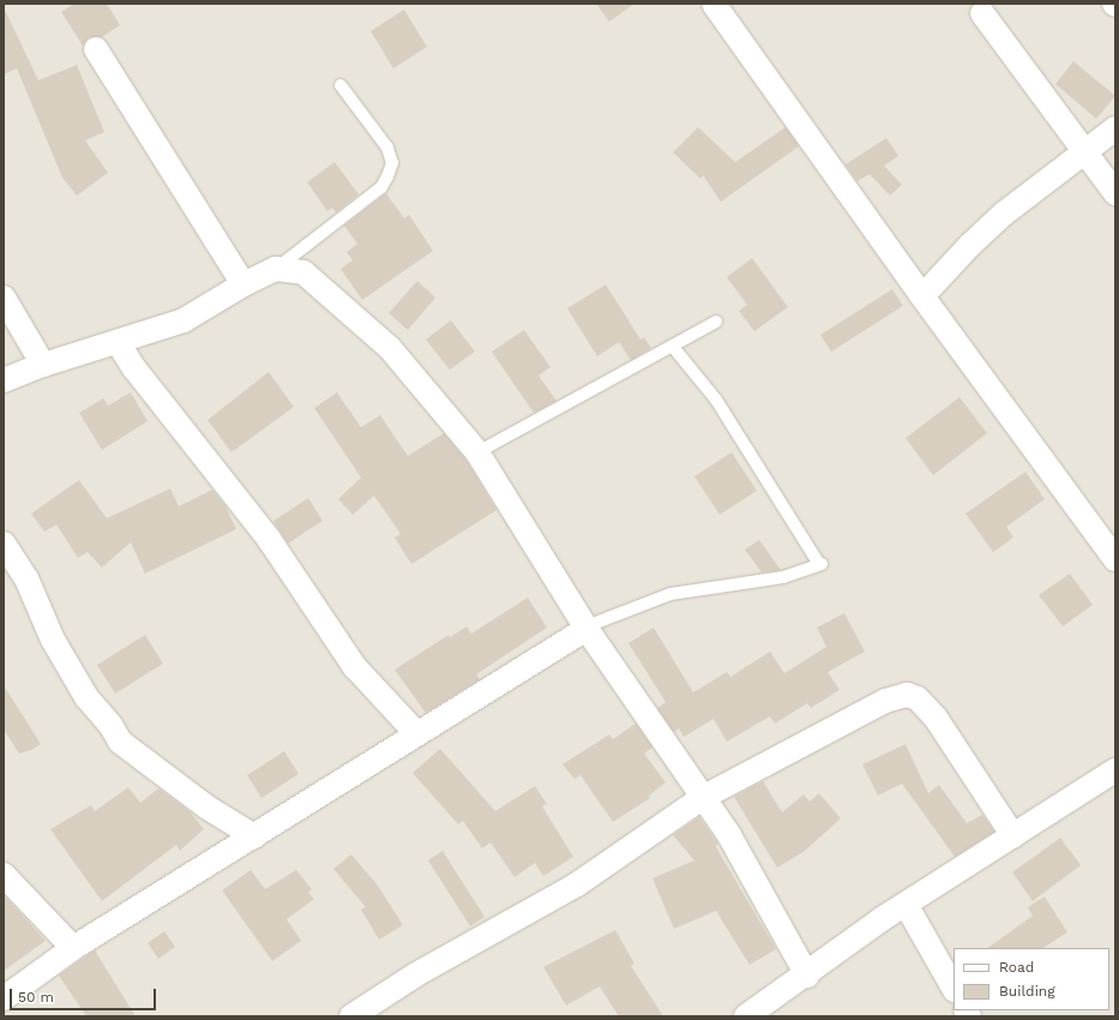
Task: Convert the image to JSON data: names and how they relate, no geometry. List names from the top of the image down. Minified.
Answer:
{"legend":["Road","Building"],"scale_bar":"50 m"}
